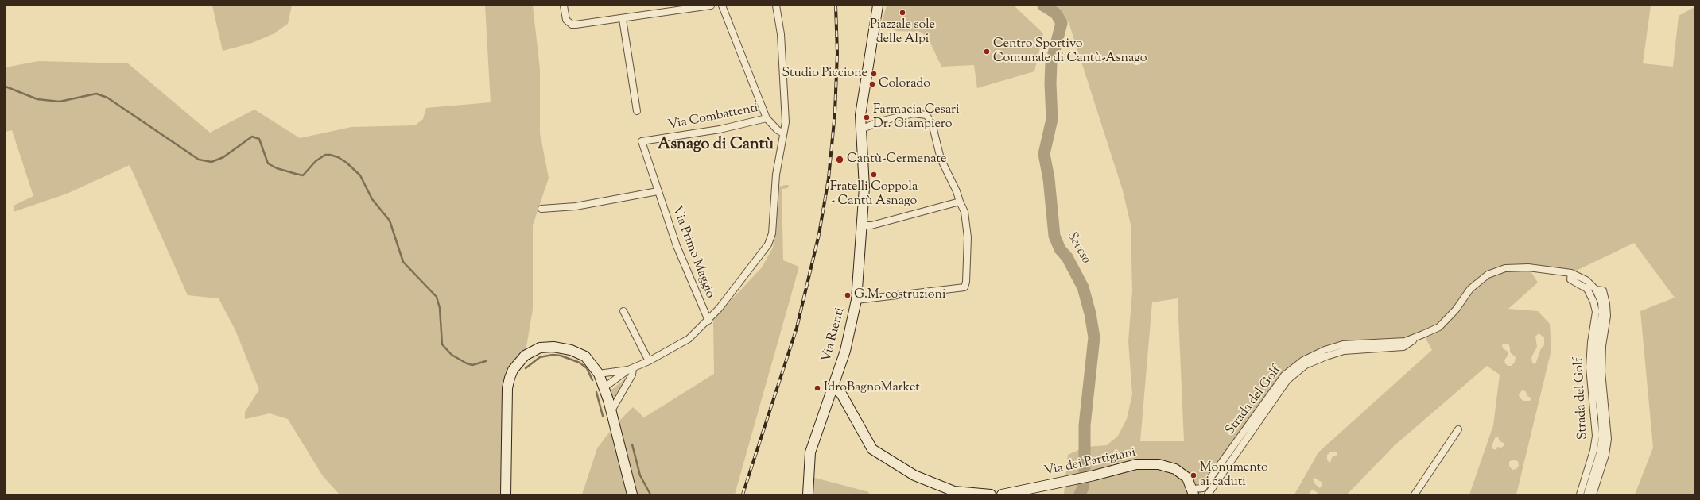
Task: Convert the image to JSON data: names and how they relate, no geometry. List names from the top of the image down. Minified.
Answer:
{"streets":{"main road":["Via Rienti","Via dei Partigiani"],"street":["Via Combattenti","Via Primo Maggio","Strada del Golf"]},"crossings":[["Via Combattenti","Via Primo Maggio"],["Strada del Golf","Via dei Partigiani"]],"districts":["Asnago di Cantù"],"water":["Seveso"],"places":["Piazzale sole delle Alpi","Centro Sportivo Comunale di Cantù-Asnago","Studio Piccione","Colorado","Farmacia Cesari Dr. Giampiero","Cantù-Cermenate","Fratelli Coppola - Cantù Asnago","G.M. costruzioni","IdroBagnoMarket","Monumento ai caduti"]}
